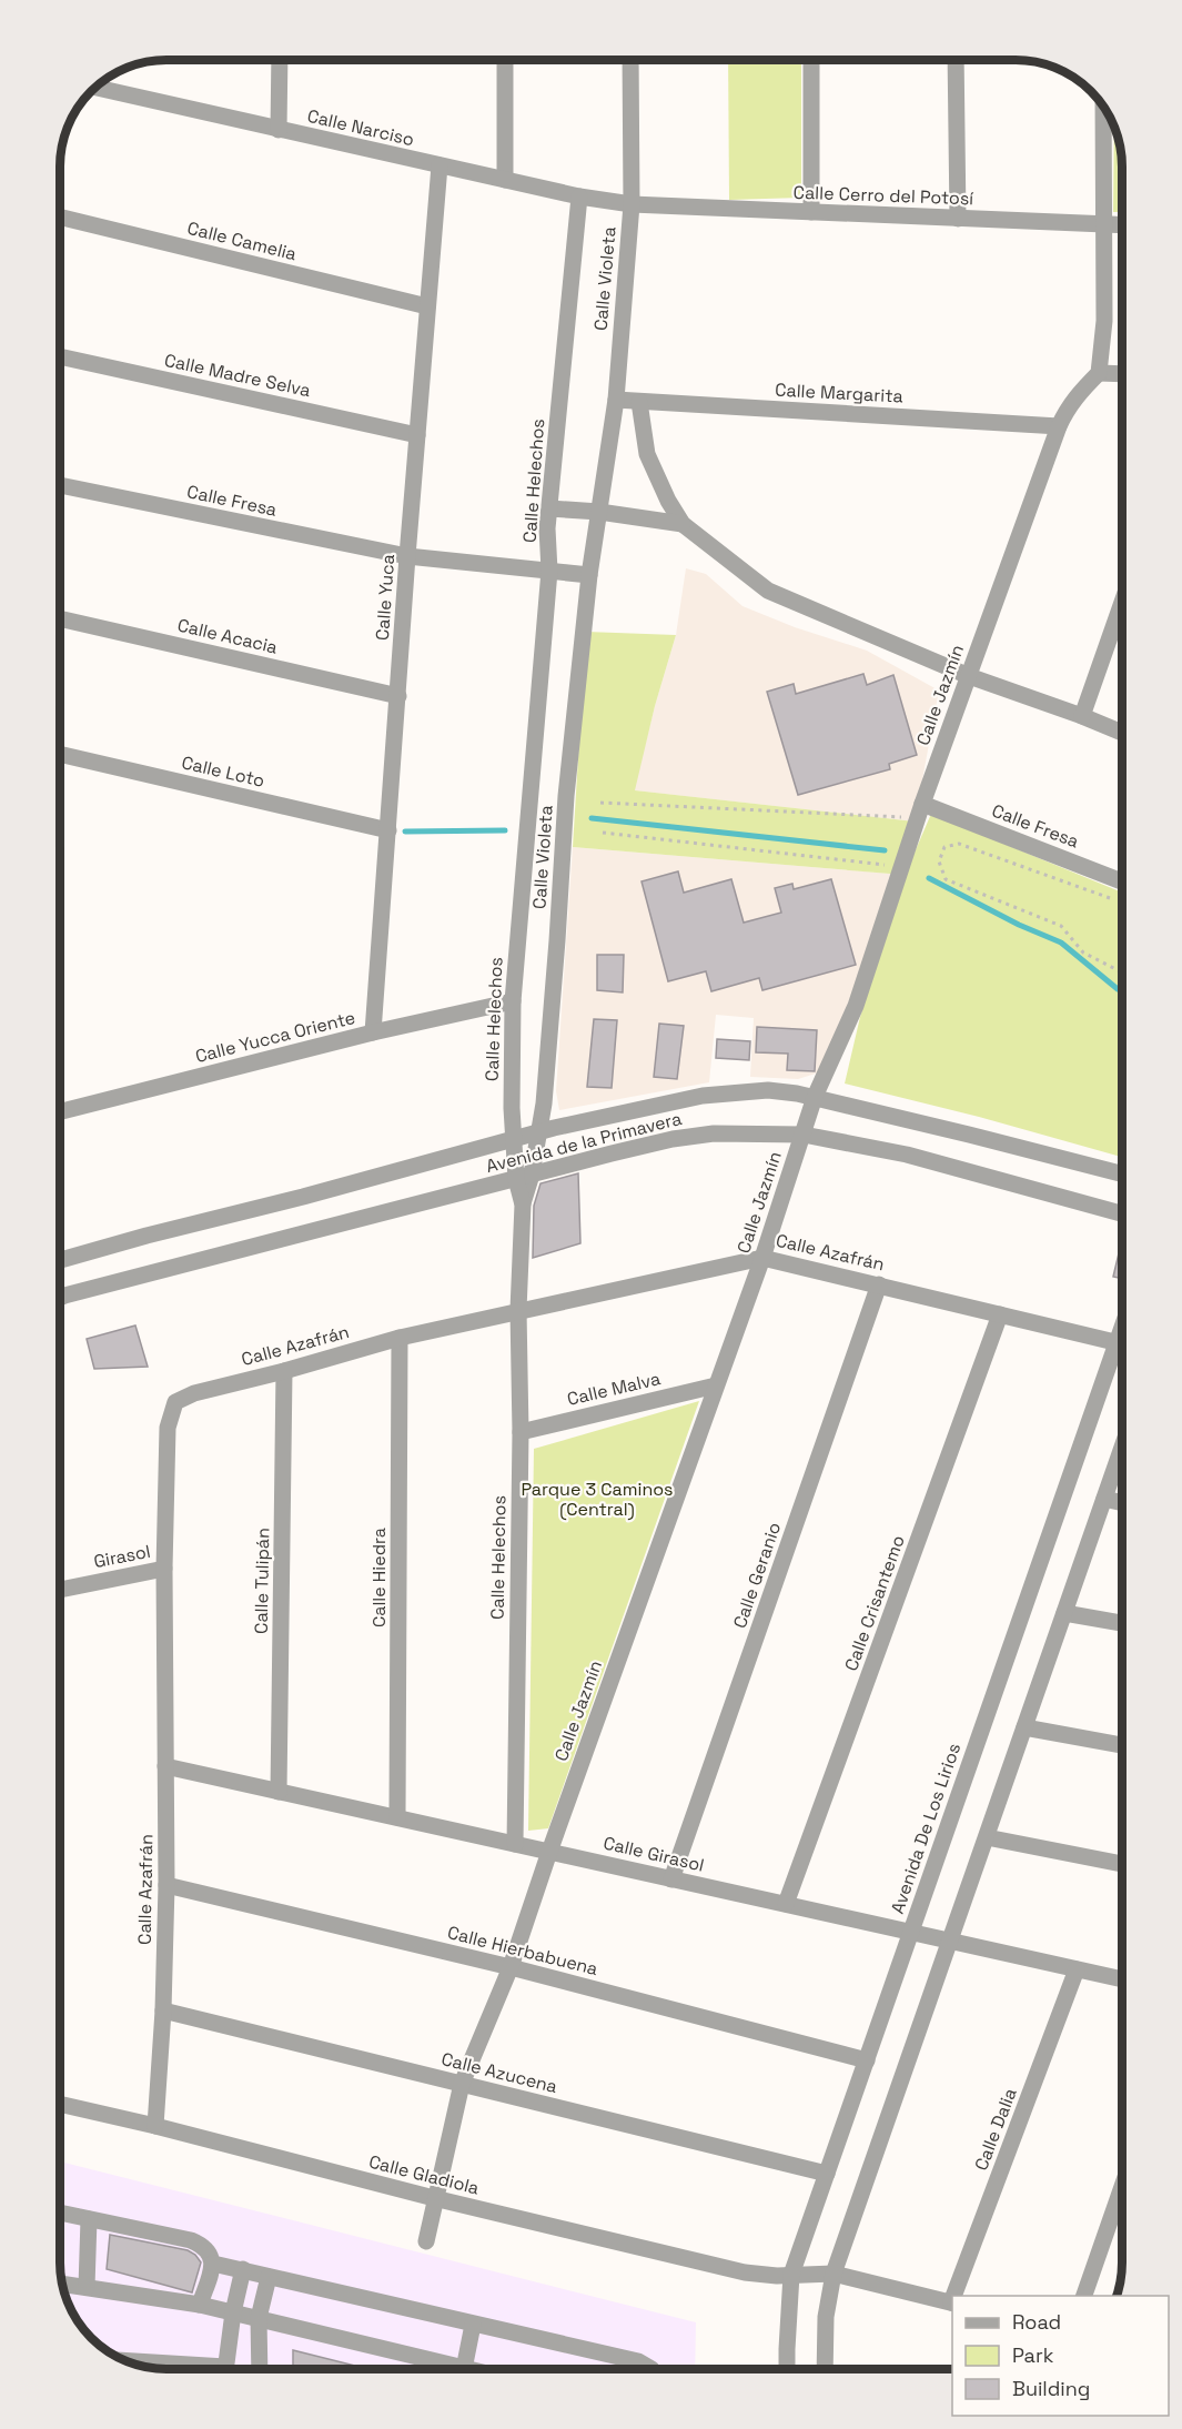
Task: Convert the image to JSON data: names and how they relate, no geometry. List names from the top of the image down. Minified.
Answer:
{"streets":{"street":["Calle Narciso","Calle Cerro del Potosí","Calle Camelia","Calle Violeta","Calle Madre Selva","Calle Margarita","Calle Helechos","Calle Fresa","Calle Yuca","Calle Acacia","Calle Jazmín","Calle Loto","Calle Yucca Oriente","Avenida de la Primavera","Calle Azafrán","Calle Malva","Girasol","Calle Geranio","Calle Hiedra","Calle Tulipán","Calle Crisantemo","Avenida De Los Lirios","Calle Girasol","Calle Hierbabuena","Calle Azucena","Calle Dalia","Calle Gladiola"]},"crossings":[["Calle Narciso","Calle Cerro del Potosí"],["Calle Narciso","Calle Violeta"],["Calle Narciso","Calle Helechos"],["Calle Narciso","Calle Yuca"],["Calle Cerro del Potosí","Calle Violeta"],["Calle Camelia","Calle Yuca"],["Calle Violeta","Calle Margarita"],["Calle Violeta","Calle Helechos"],["Calle Violeta","Calle Fresa"],["Calle Violeta","Avenida de la Primavera"],["Calle Madre Selva","Calle Yuca"],["Calle Margarita","Calle Jazmín"],["Calle Helechos","Calle Fresa"],["Calle Helechos","Calle Yucca Oriente"],["Calle Helechos","Avenida de la Primavera"],["Calle Helechos","Calle Azafrán"],["Calle Helechos","Calle Malva"],["Calle Helechos","Calle Girasol"],["Calle Fresa","Calle Yuca"],["Calle Fresa","Calle Jazmín"],["Calle Yuca","Calle Acacia"],["Calle Yuca","Calle Loto"],["Calle Yuca","Calle Yucca Oriente"],["Calle Jazmín","Avenida de la Primavera"],["Calle Jazmín","Calle Azafrán"],["Calle Jazmín","Calle Malva"],["Calle Jazmín","Calle Girasol"],["Calle Jazmín","Calle Hierbabuena"],["Calle Jazmín","Calle Azucena"],["Calle Jazmín","Calle Gladiola"],["Calle Azafrán","Girasol"],["Calle Azafrán","Calle Geranio"],["Calle Azafrán","Calle Hiedra"],["Calle Azafrán","Calle Tulipán"],["Calle Azafrán","Calle Crisantemo"],["Calle Azafrán","Calle Girasol"],["Calle Azafrán","Calle Hierbabuena"],["Calle Azafrán","Calle Azucena"],["Calle Azafrán","Calle Gladiola"],["Calle Geranio","Calle Girasol"],["Calle Hiedra","Calle Girasol"],["Calle Tulipán","Calle Girasol"],["Calle Crisantemo","Calle Girasol"],["Avenida De Los Lirios","Calle Girasol"],["Avenida De Los Lirios","Calle Hierbabuena"],["Avenida De Los Lirios","Calle Azucena"],["Avenida De Los Lirios","Calle Gladiola"],["Calle Girasol","Calle Dalia"]],"parks":["Parque 3 Caminos (Central)"],"legend":["Road","Park","Building"]}
